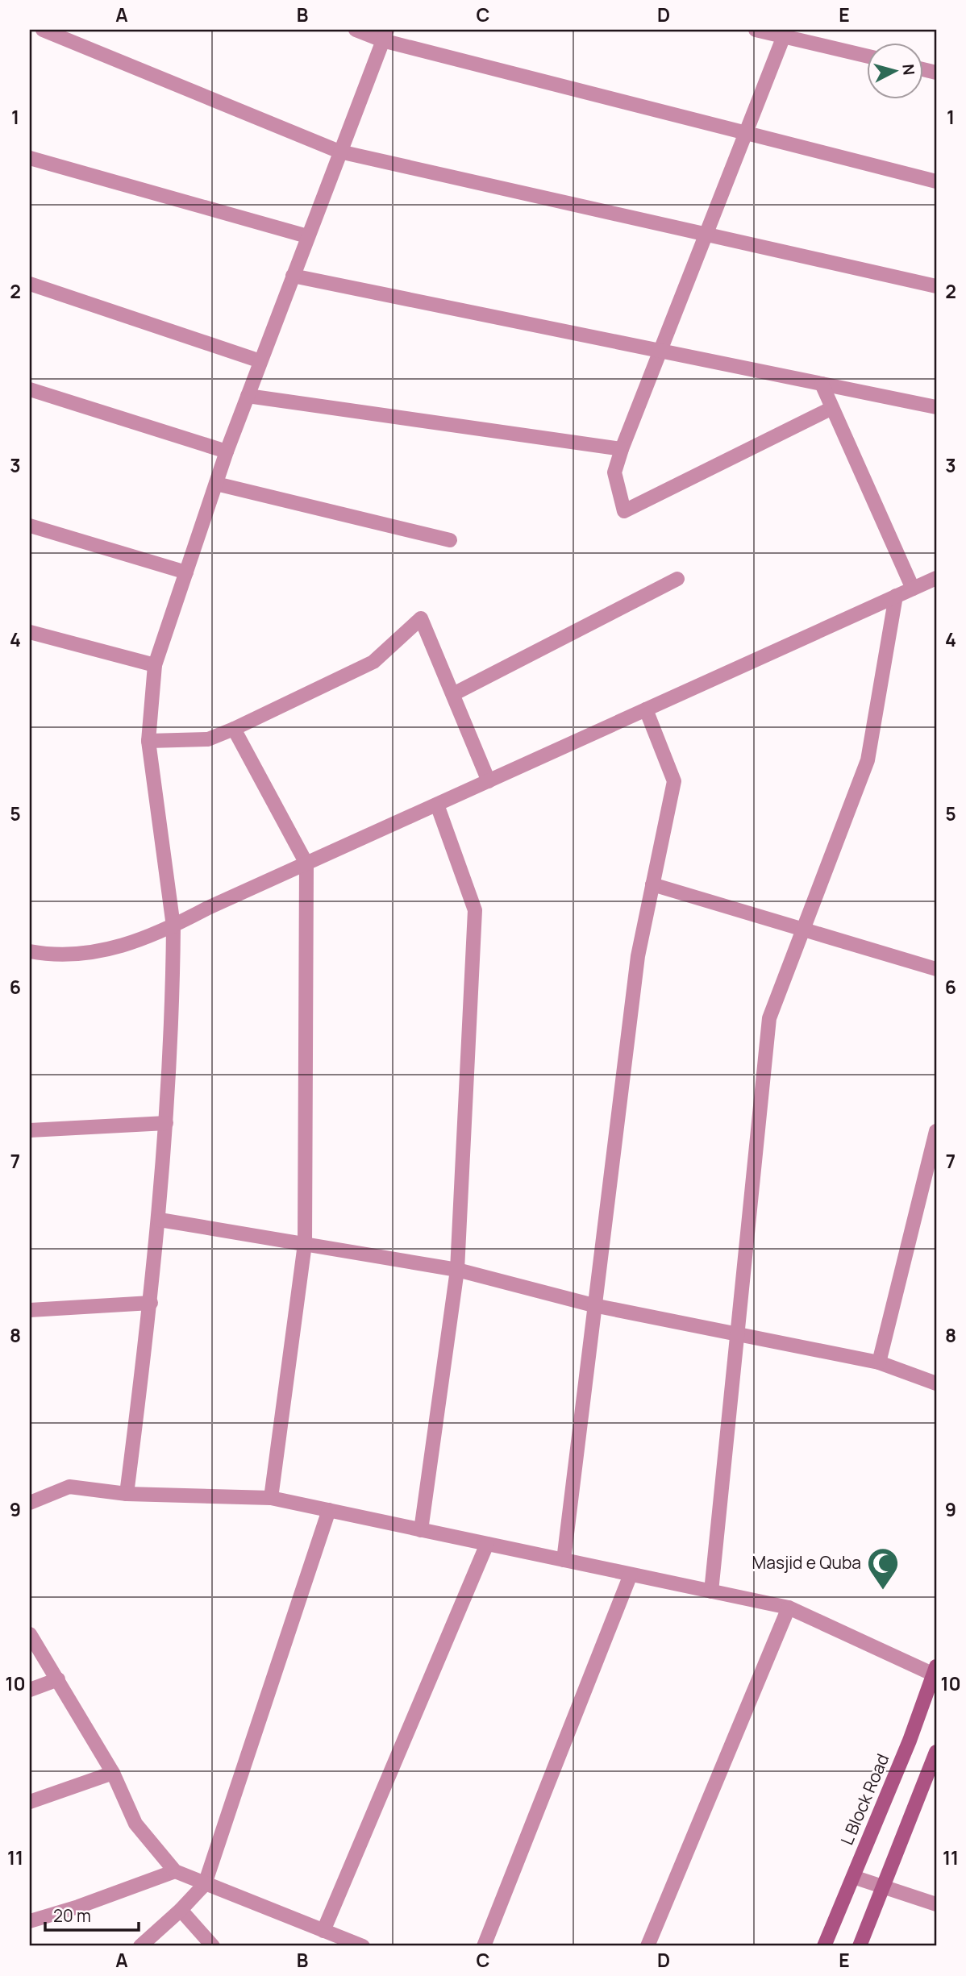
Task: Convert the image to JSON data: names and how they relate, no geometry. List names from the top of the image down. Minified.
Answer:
{"streets":{"main road":["L Block Road"]},"places":{"mosque":["Masjid e Quba"]},"scale_bar":"20 m","north":"right","grid":{"columns":["A","B","C","D","E"],"rows":["1","2","3","4","5","6","7","8","9","10","11"]}}
